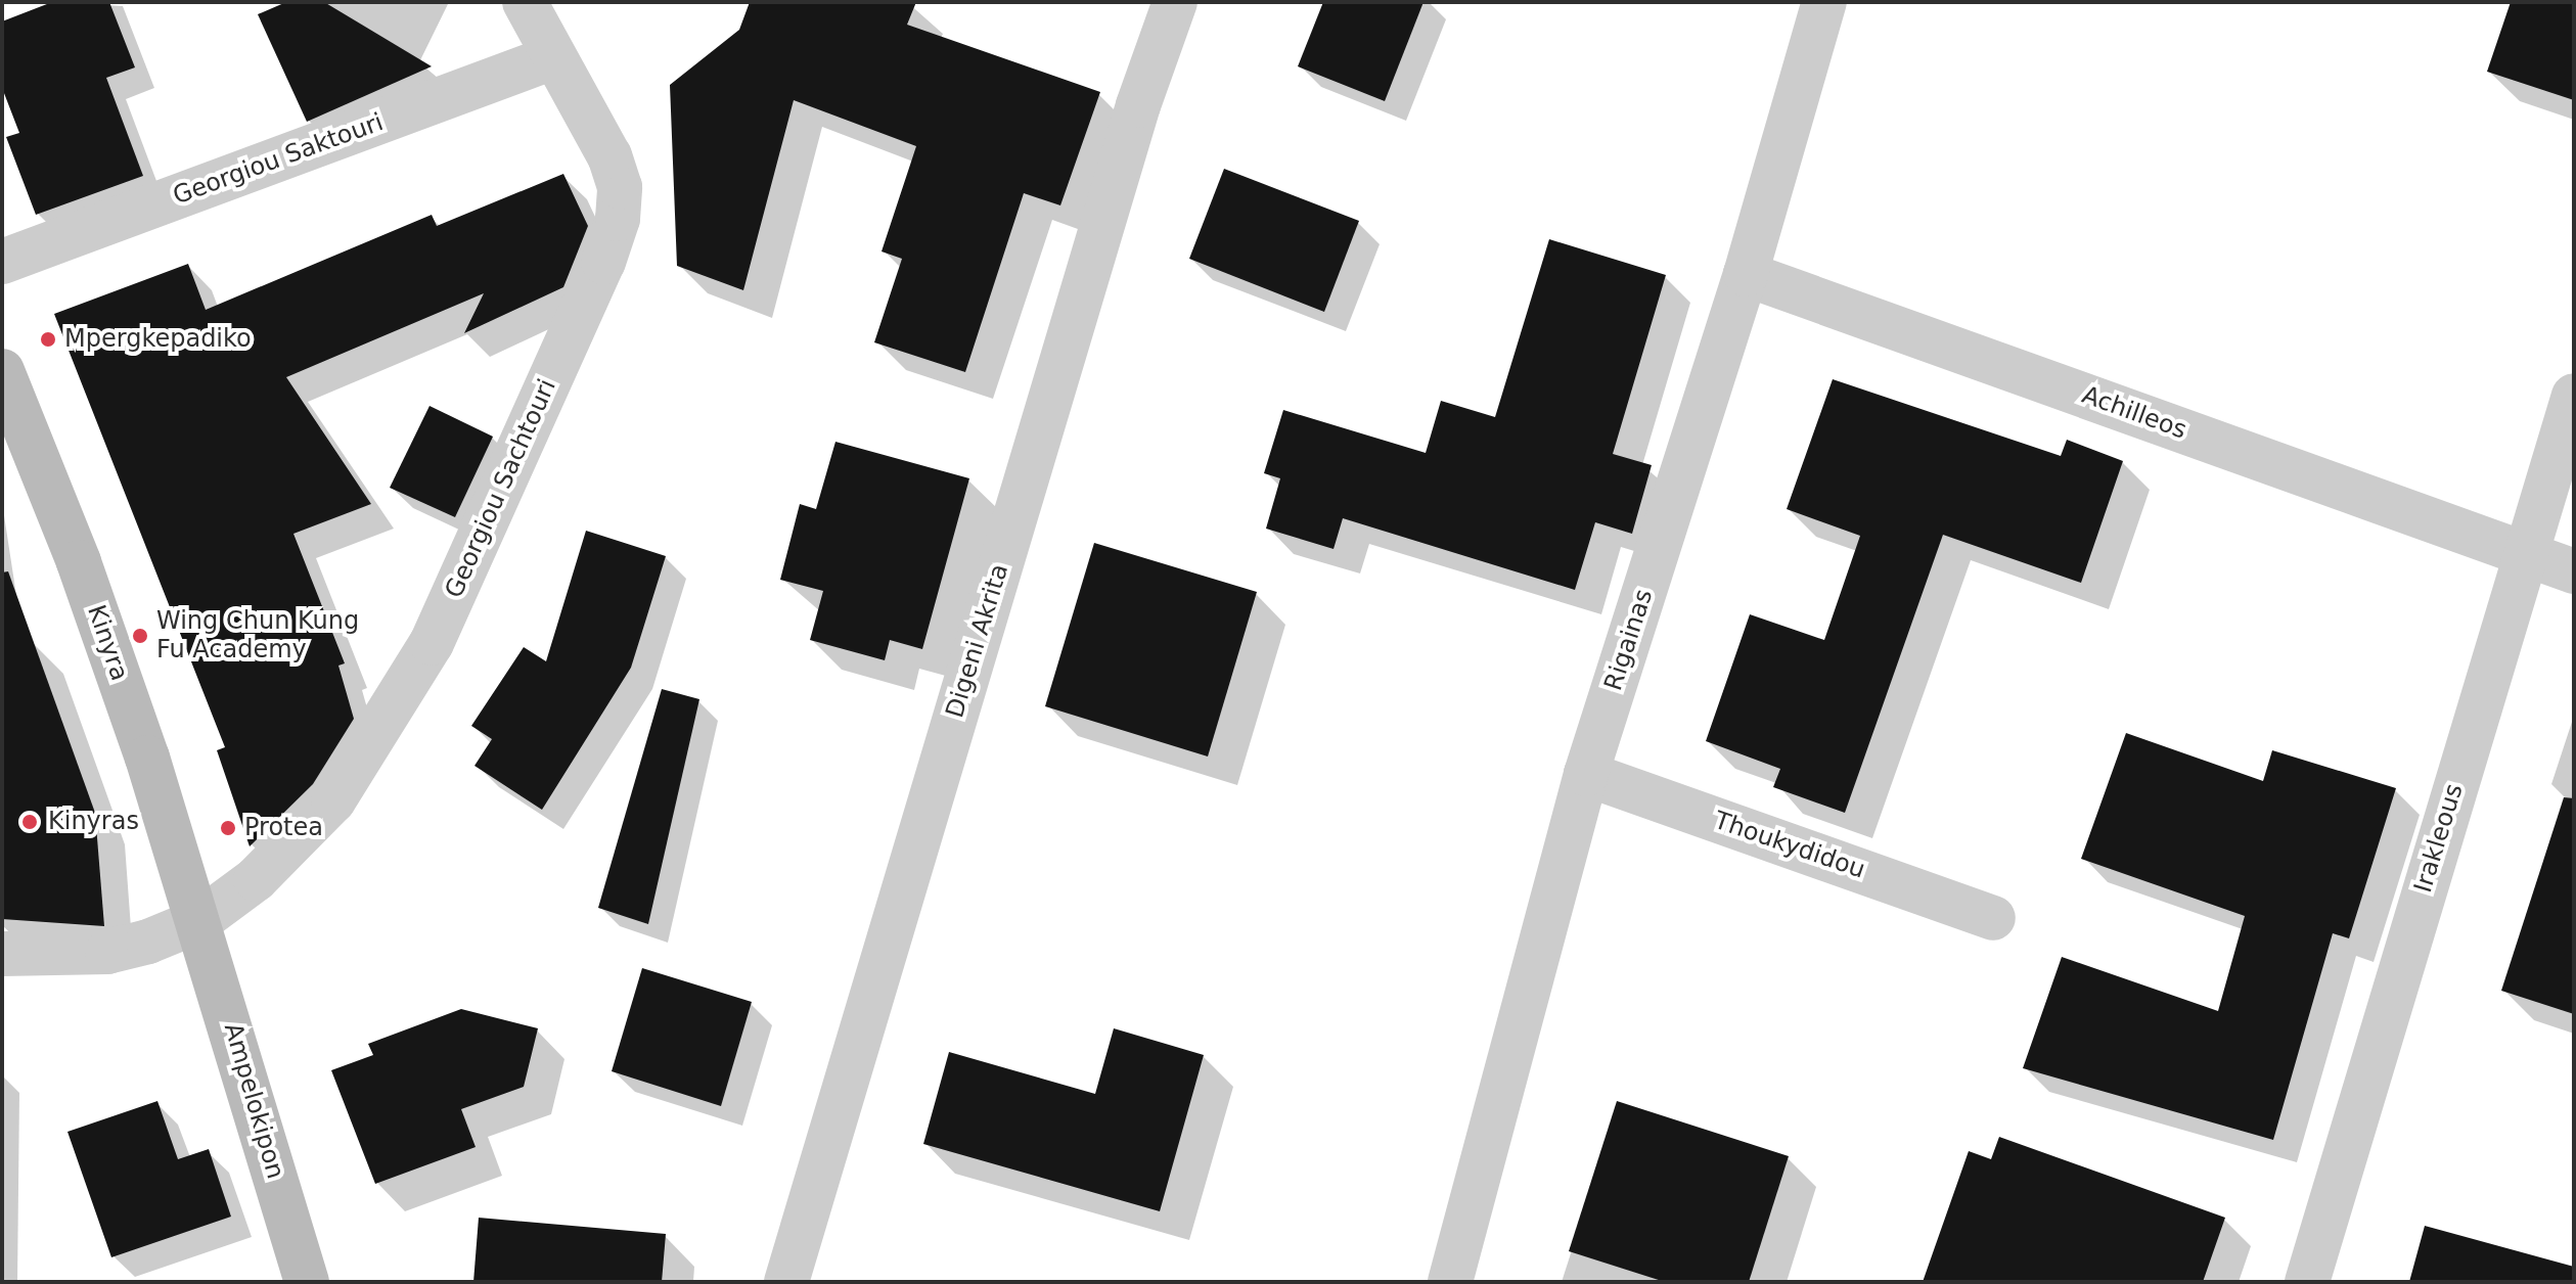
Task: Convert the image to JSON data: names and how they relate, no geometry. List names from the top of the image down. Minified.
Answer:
{"streets":{"street":["Georgiou Saktouri","Achilleos","Georgiou Sachtouri","Rigainas","Digeni Akrita","Kinyra","Irakleous","Thoukydidou","Ampelokipon"]},"crossings":[["Georgiou Saktouri","Georgiou Sachtouri"],["Achilleos","Rigainas"],["Achilleos","Irakleous"],["Georgiou Sachtouri","Kinyra"],["Georgiou Sachtouri","Ampelokipon"],["Rigainas","Thoukydidou"],["Kinyra","Ampelokipon"]],"places":["Mpergkepadiko","Wing Chun Kung Fu Academy","Kinyras","Protea"]}
